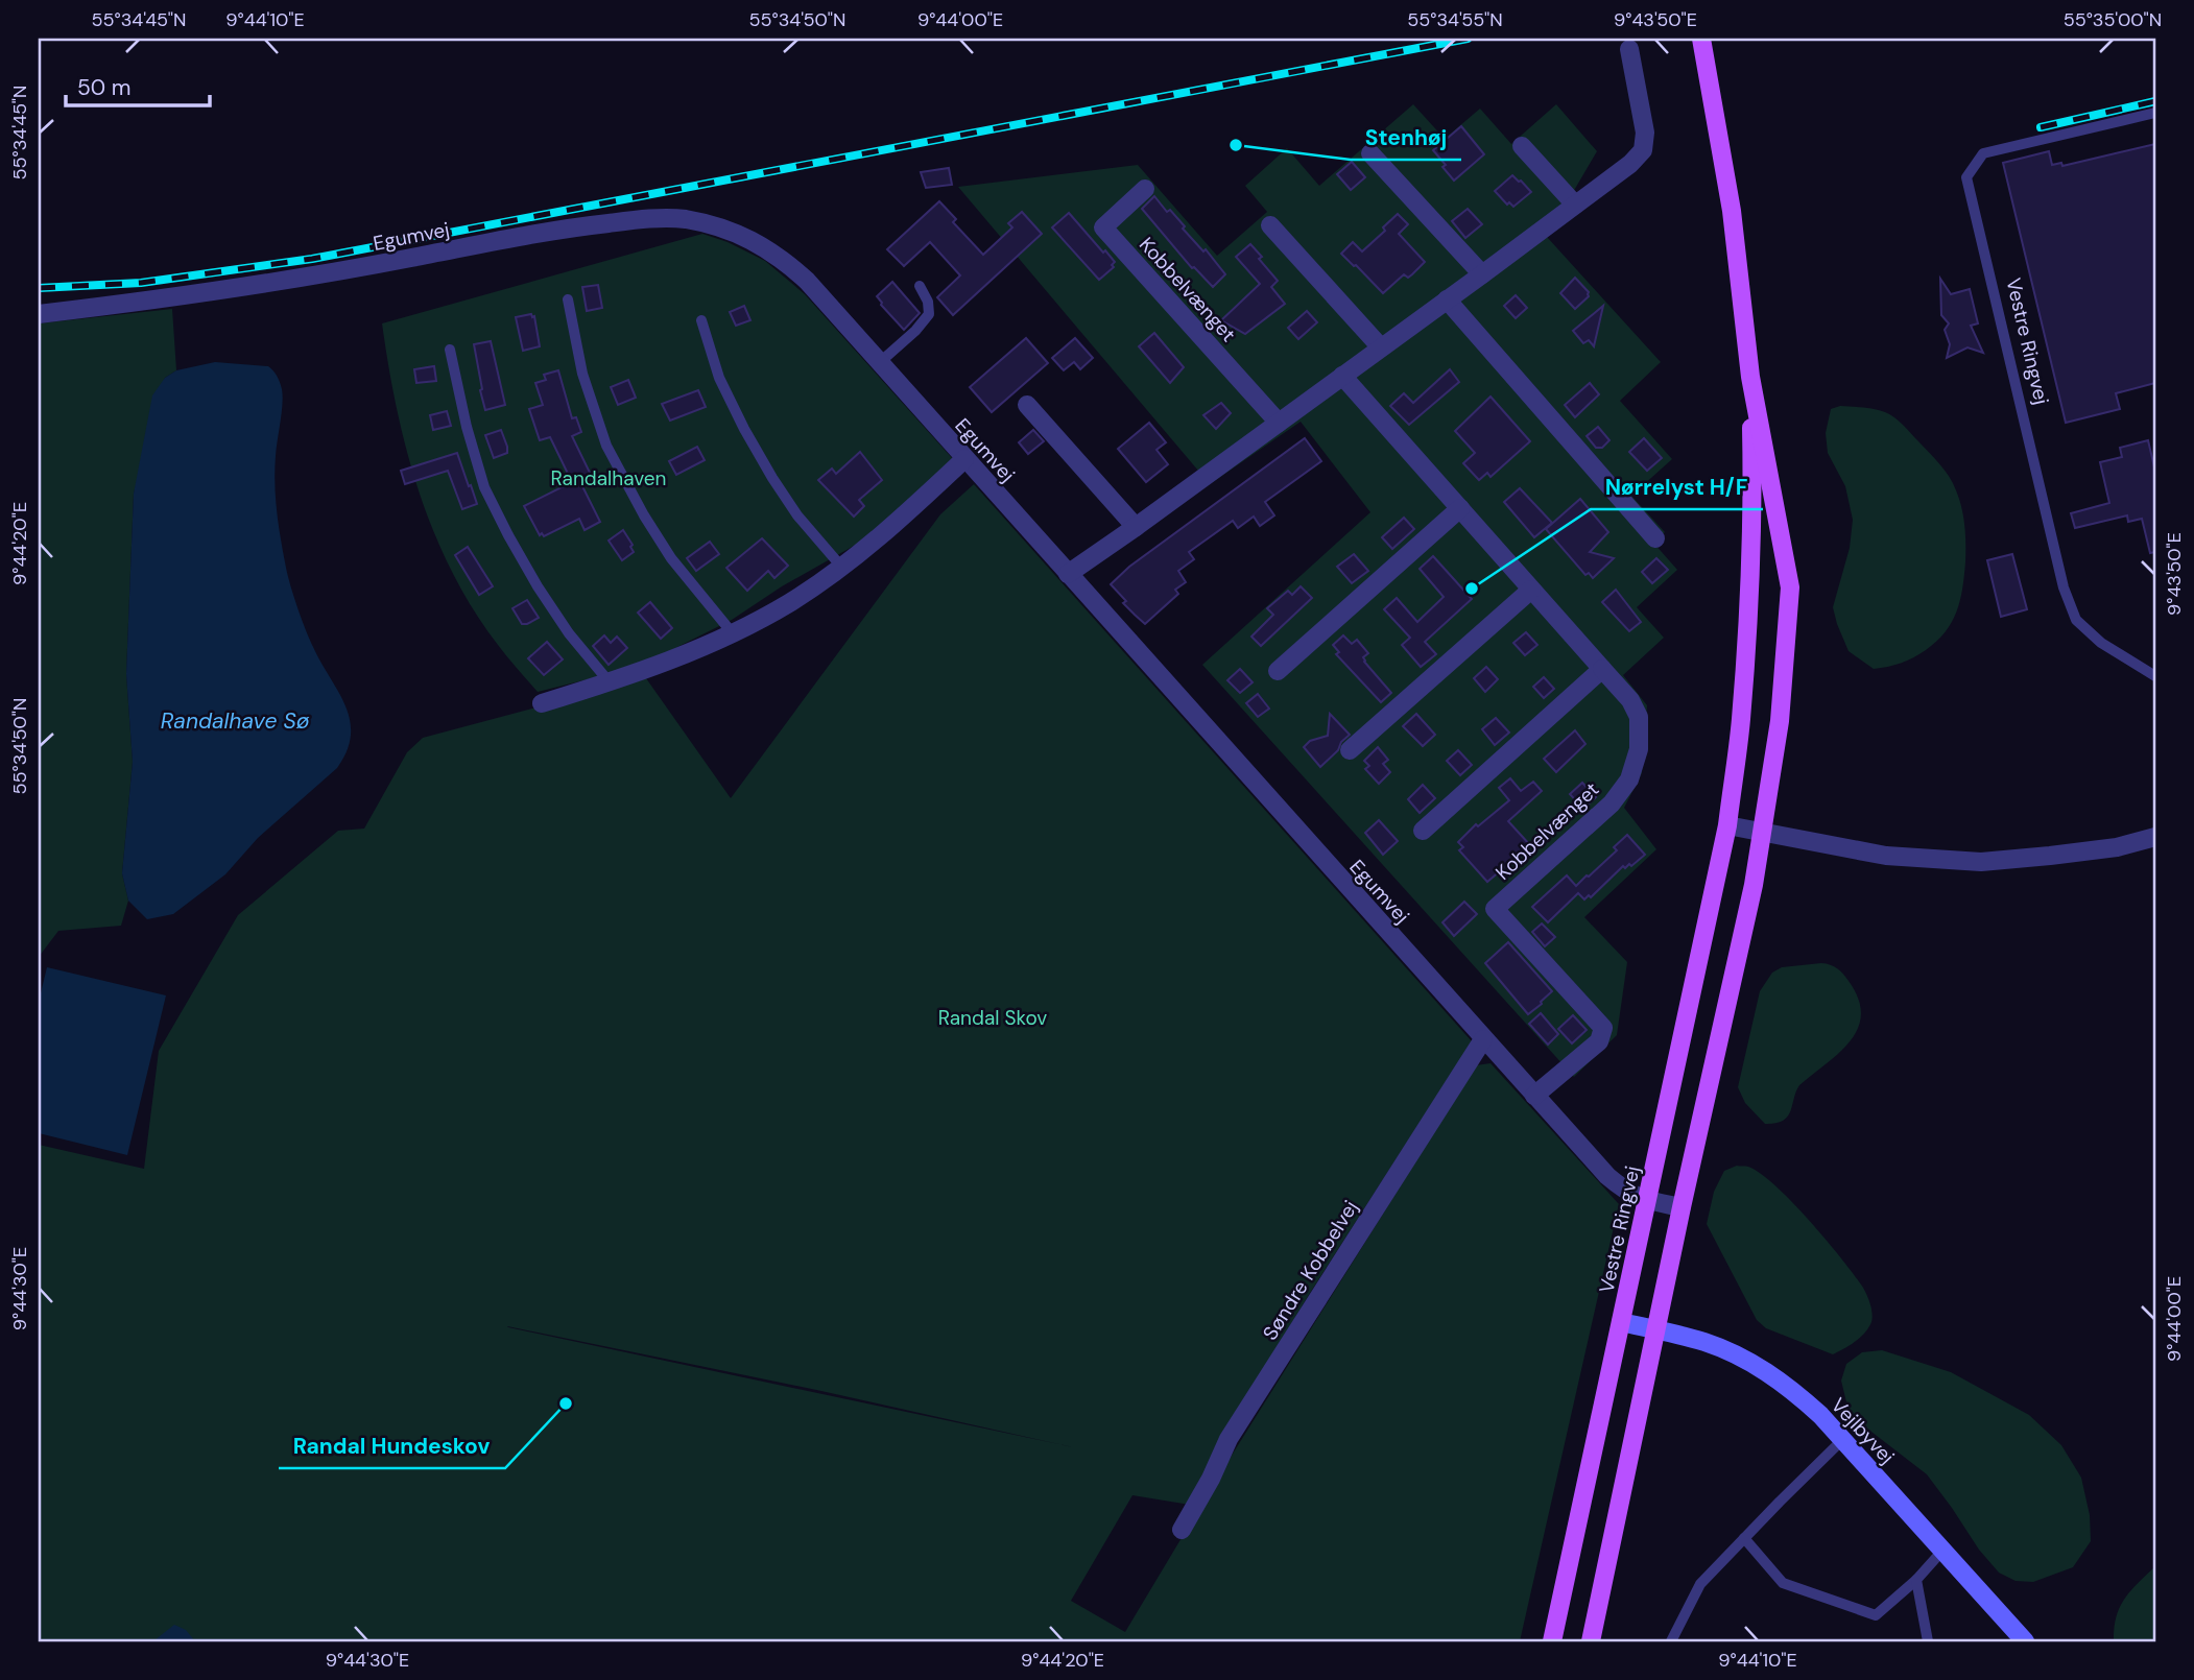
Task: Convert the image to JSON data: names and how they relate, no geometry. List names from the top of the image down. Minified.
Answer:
{"streets":{"main road":["Vestre Ringvej"],"street":["Egumvej","Kobbelvænget","Søndre Kobbelvej","Vejlbyvej"]},"crossings":[["Egumvej","Kobbelvænget"],["Egumvej","Vestre Ringvej"],["Egumvej","Søndre Kobbelvej"],["Vestre Ringvej","Vejlbyvej"]],"water":["Randalhave Sø"],"parks":["Randalhaven","Randal Skov"],"places":["Stenhøj","Nørrelyst H/F","Randal Hundeskov"],"scale_bar":"50 m","coordinates":["55°34'45\"N","9°44'10\"E","55°34'50\"N","9°44'00\"E","55°34'55\"N","9°43'50\"E","55°35'00\"N","9°44'20\"E","9°44'30\"E"]}
